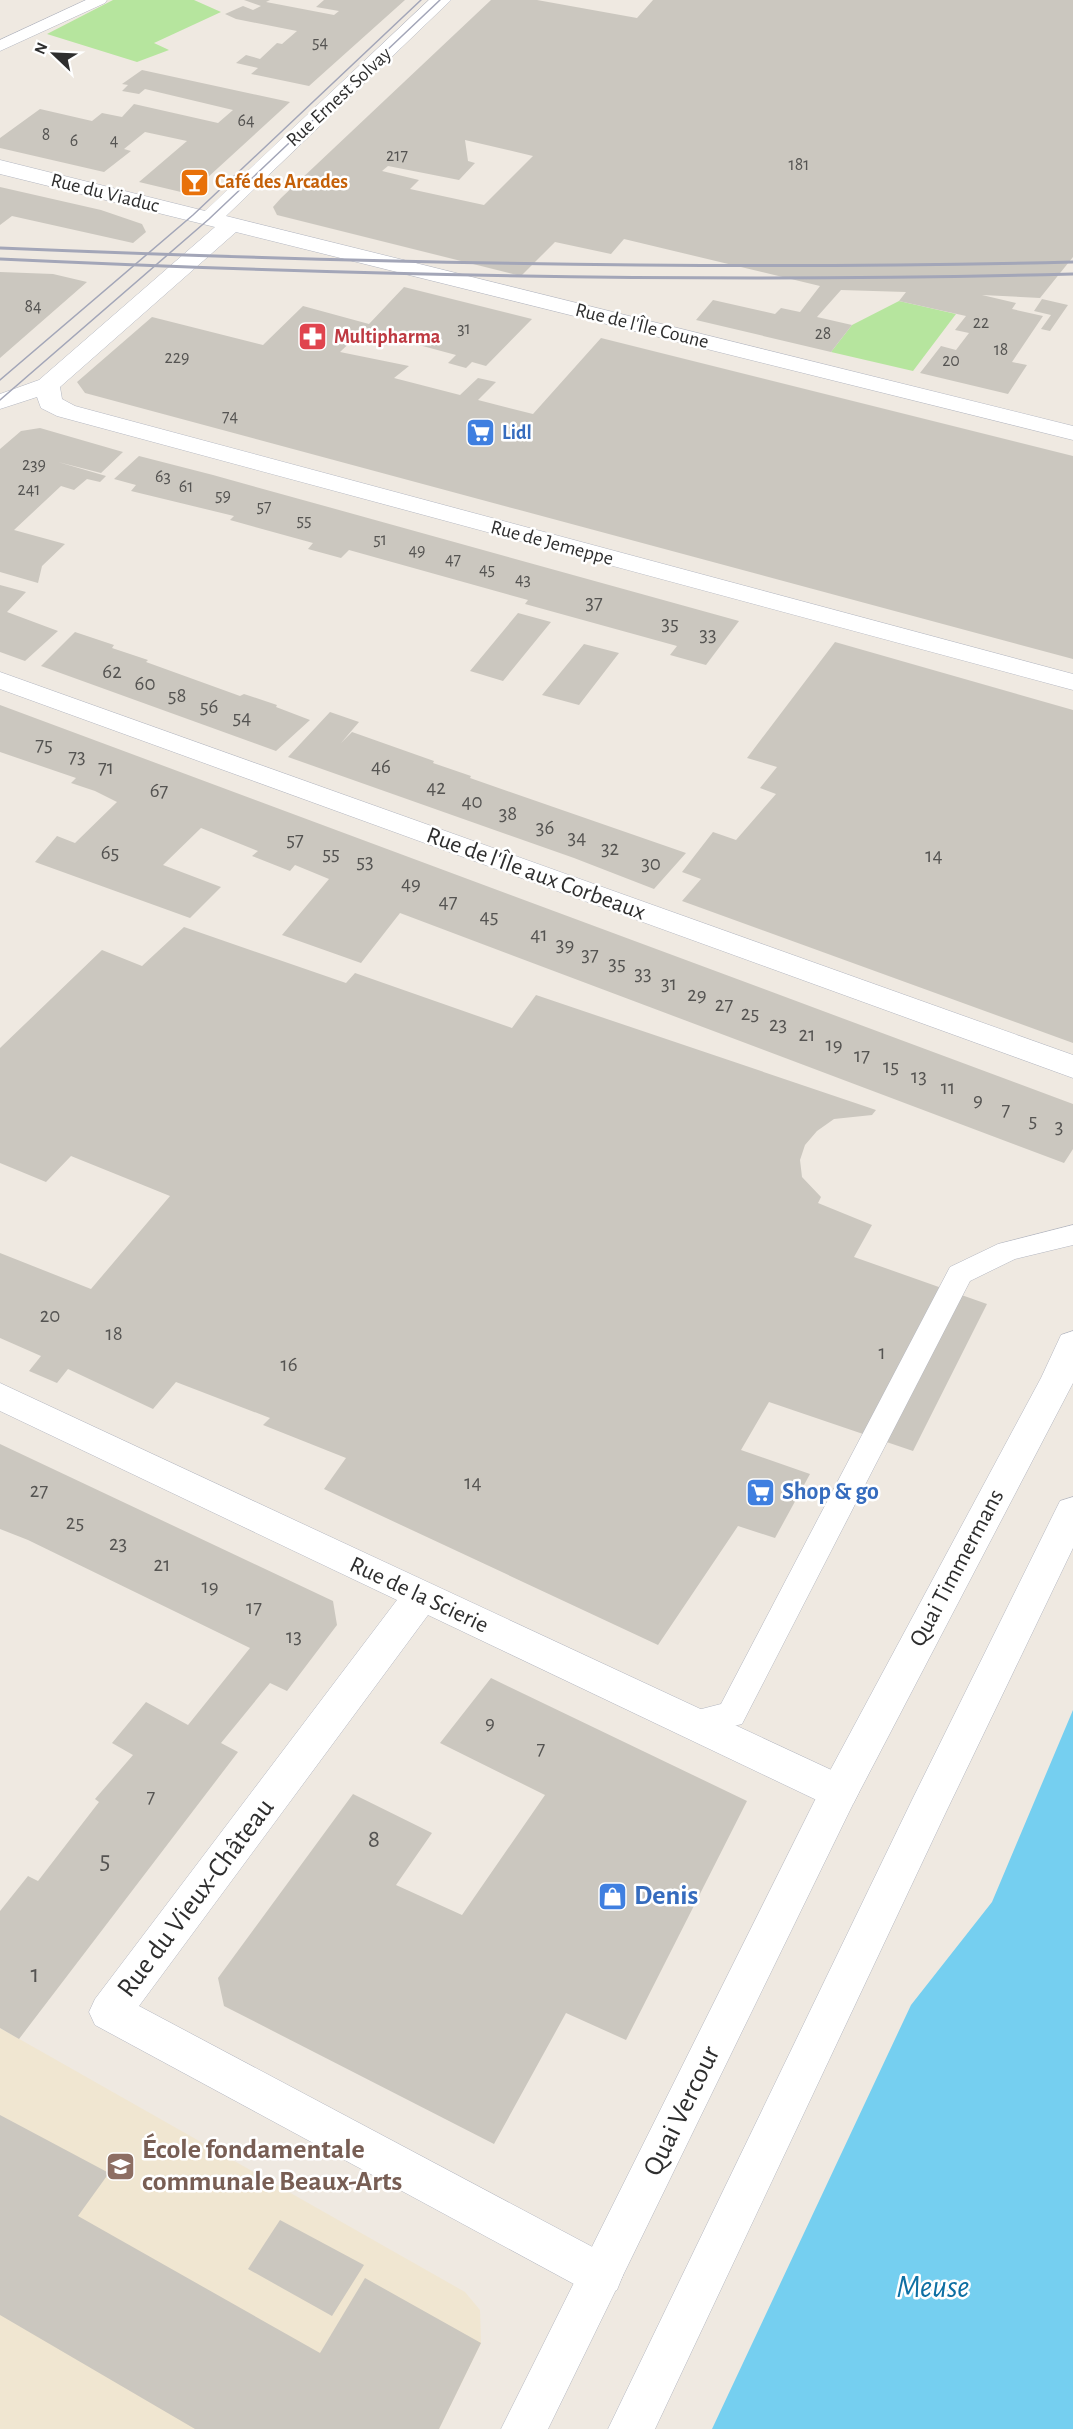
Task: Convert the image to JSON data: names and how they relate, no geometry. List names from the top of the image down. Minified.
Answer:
{"streets":{"street":["Rue Ernest Solvay","Rue du Viaduc","Rue de l'Île Coune","Rue de Jemeppe","Rue de l'Île aux Corbeaux","Quai Timmermans","Rue de la Scierie","Rue du Vieux-Château","Quai Vercour"]},"crossings":[["Rue Ernest Solvay","Rue du Viaduc"],["Rue Ernest Solvay","Rue de l'Île Coune"],["Rue Ernest Solvay","Rue de Jemeppe"],["Rue du Viaduc","Rue de l'Île Coune"],["Quai Timmermans","Rue de la Scierie"],["Quai Timmermans","Quai Vercour"],["Rue de la Scierie","Rue du Vieux-Château"],["Rue de la Scierie","Quai Vercour"],["Rue du Vieux-Château","Quai Vercour"]],"water":["Meuse"],"places":{"bar":["Café des Arcades"],"pharmacy":["Multipharma"],"supermarket":["Lidl","Shop & go"],"shop":["Denis"],"school or university":["École fondamentale communale Beaux-Arts"]},"house_numbers":["54","64","8","6","4","217","181","84","22","31","28","18","229","20","74","239","63","61","241","59","57","55","51","49","47","45","43","37","35","33","62","60","58","56","54","75","73","46","71","42","67","40","38","36","34","57","32","65","55","14","53","30","49","47","45","41","39","37","35","33","31","29","27","25","23","21","19","17","15","13","11","9","7","5","3","20","18","1","16","14","27","25","23","21","19","17","13","9","7","7","8","5","1"],"north":"top left"}
